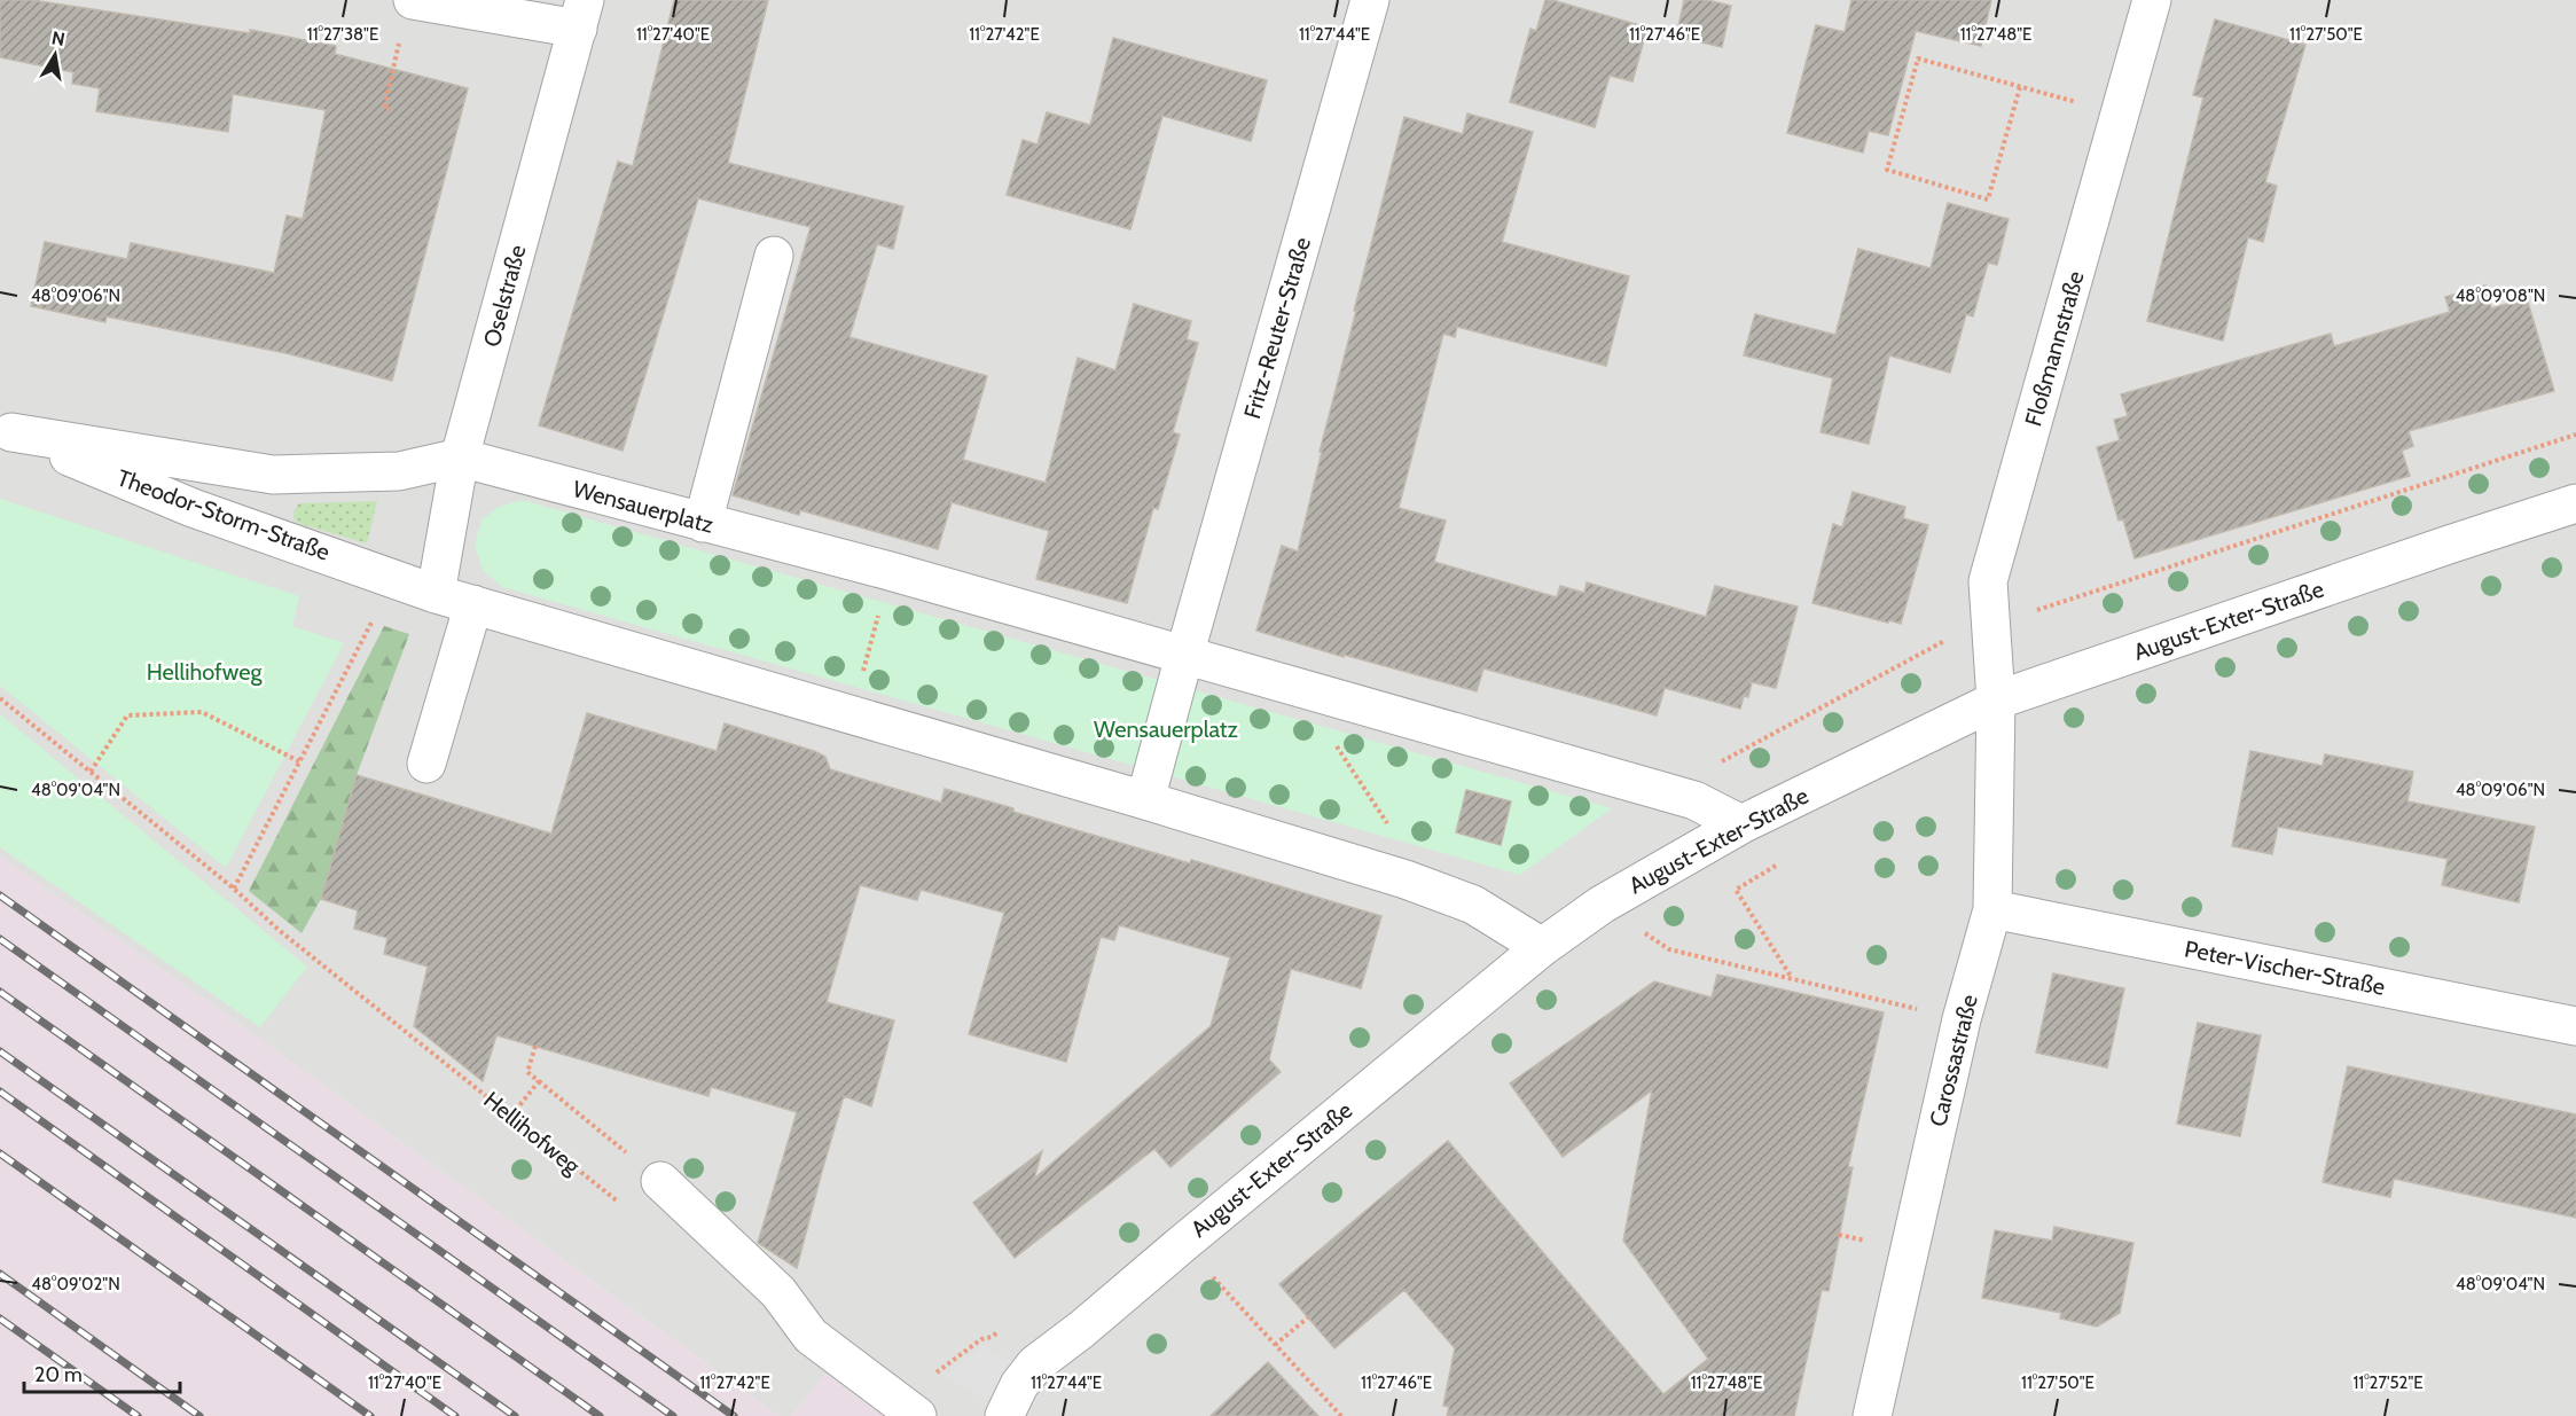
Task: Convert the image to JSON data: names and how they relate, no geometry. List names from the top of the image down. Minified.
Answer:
{"streets":{"street":["Oselstraße","Fritz-Reuter-Straße","Floßmannstraße","Wensauerplatz","Theodor-Storm-Straße","August-Exter-Straße","Peter-Vischer-Straße","Carossastraße"],"path":["Hellihofweg"]},"crossings":[["Oselstraße","Wensauerplatz"],["Oselstraße","Theodor-Storm-Straße"],["Fritz-Reuter-Straße","Wensauerplatz"],["Floßmannstraße","August-Exter-Straße"],["Floßmannstraße","Carossastraße"],["Wensauerplatz","Theodor-Storm-Straße"],["Wensauerplatz","August-Exter-Straße"],["August-Exter-Straße","Carossastraße"],["Peter-Vischer-Straße","Carossastraße"]],"parks":["Hellihofweg","Wensauerplatz"],"scale_bar":"20 m","north":"top","coordinates":["11°27'38\"E","11°27'40\"E","11°27'42\"E","11°27'44\"E","11°27'46\"E","11°27'48\"E","11°27'50\"E","48°09'06\"N","48°09'08\"N","48°09'04\"N","48°09'02\"N","11°27'52\"E"]}
